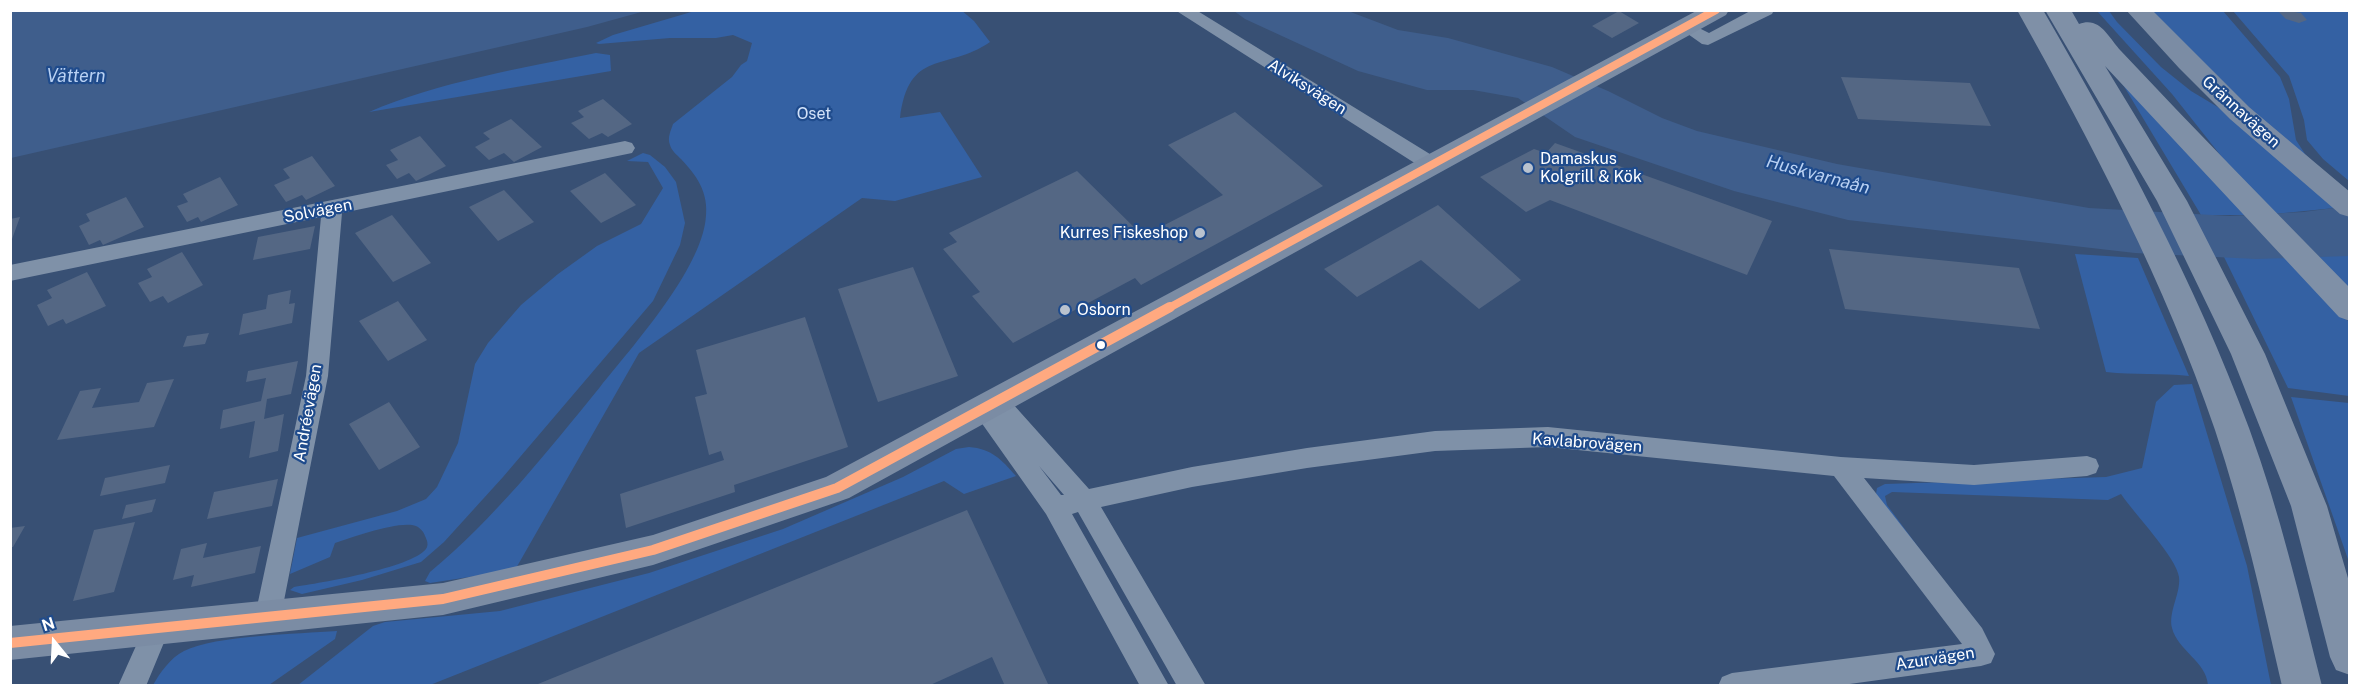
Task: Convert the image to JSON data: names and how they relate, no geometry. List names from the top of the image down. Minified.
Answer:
{"streets":{"street":["Alviksvägen","Grännavägen","Solvägen","Andréevägen","Kavlabrovägen","Azurvägen"]},"crossings":[["Solvägen","Andréevägen"],["Kavlabrovägen","Azurvägen"]],"water":["Vättern","Huskvarnaån"],"parks":["Oset"],"places":["Damaskus Kolgrill & Kök","Kurres Fiskeshop","Osborn"],"north":"top"}
